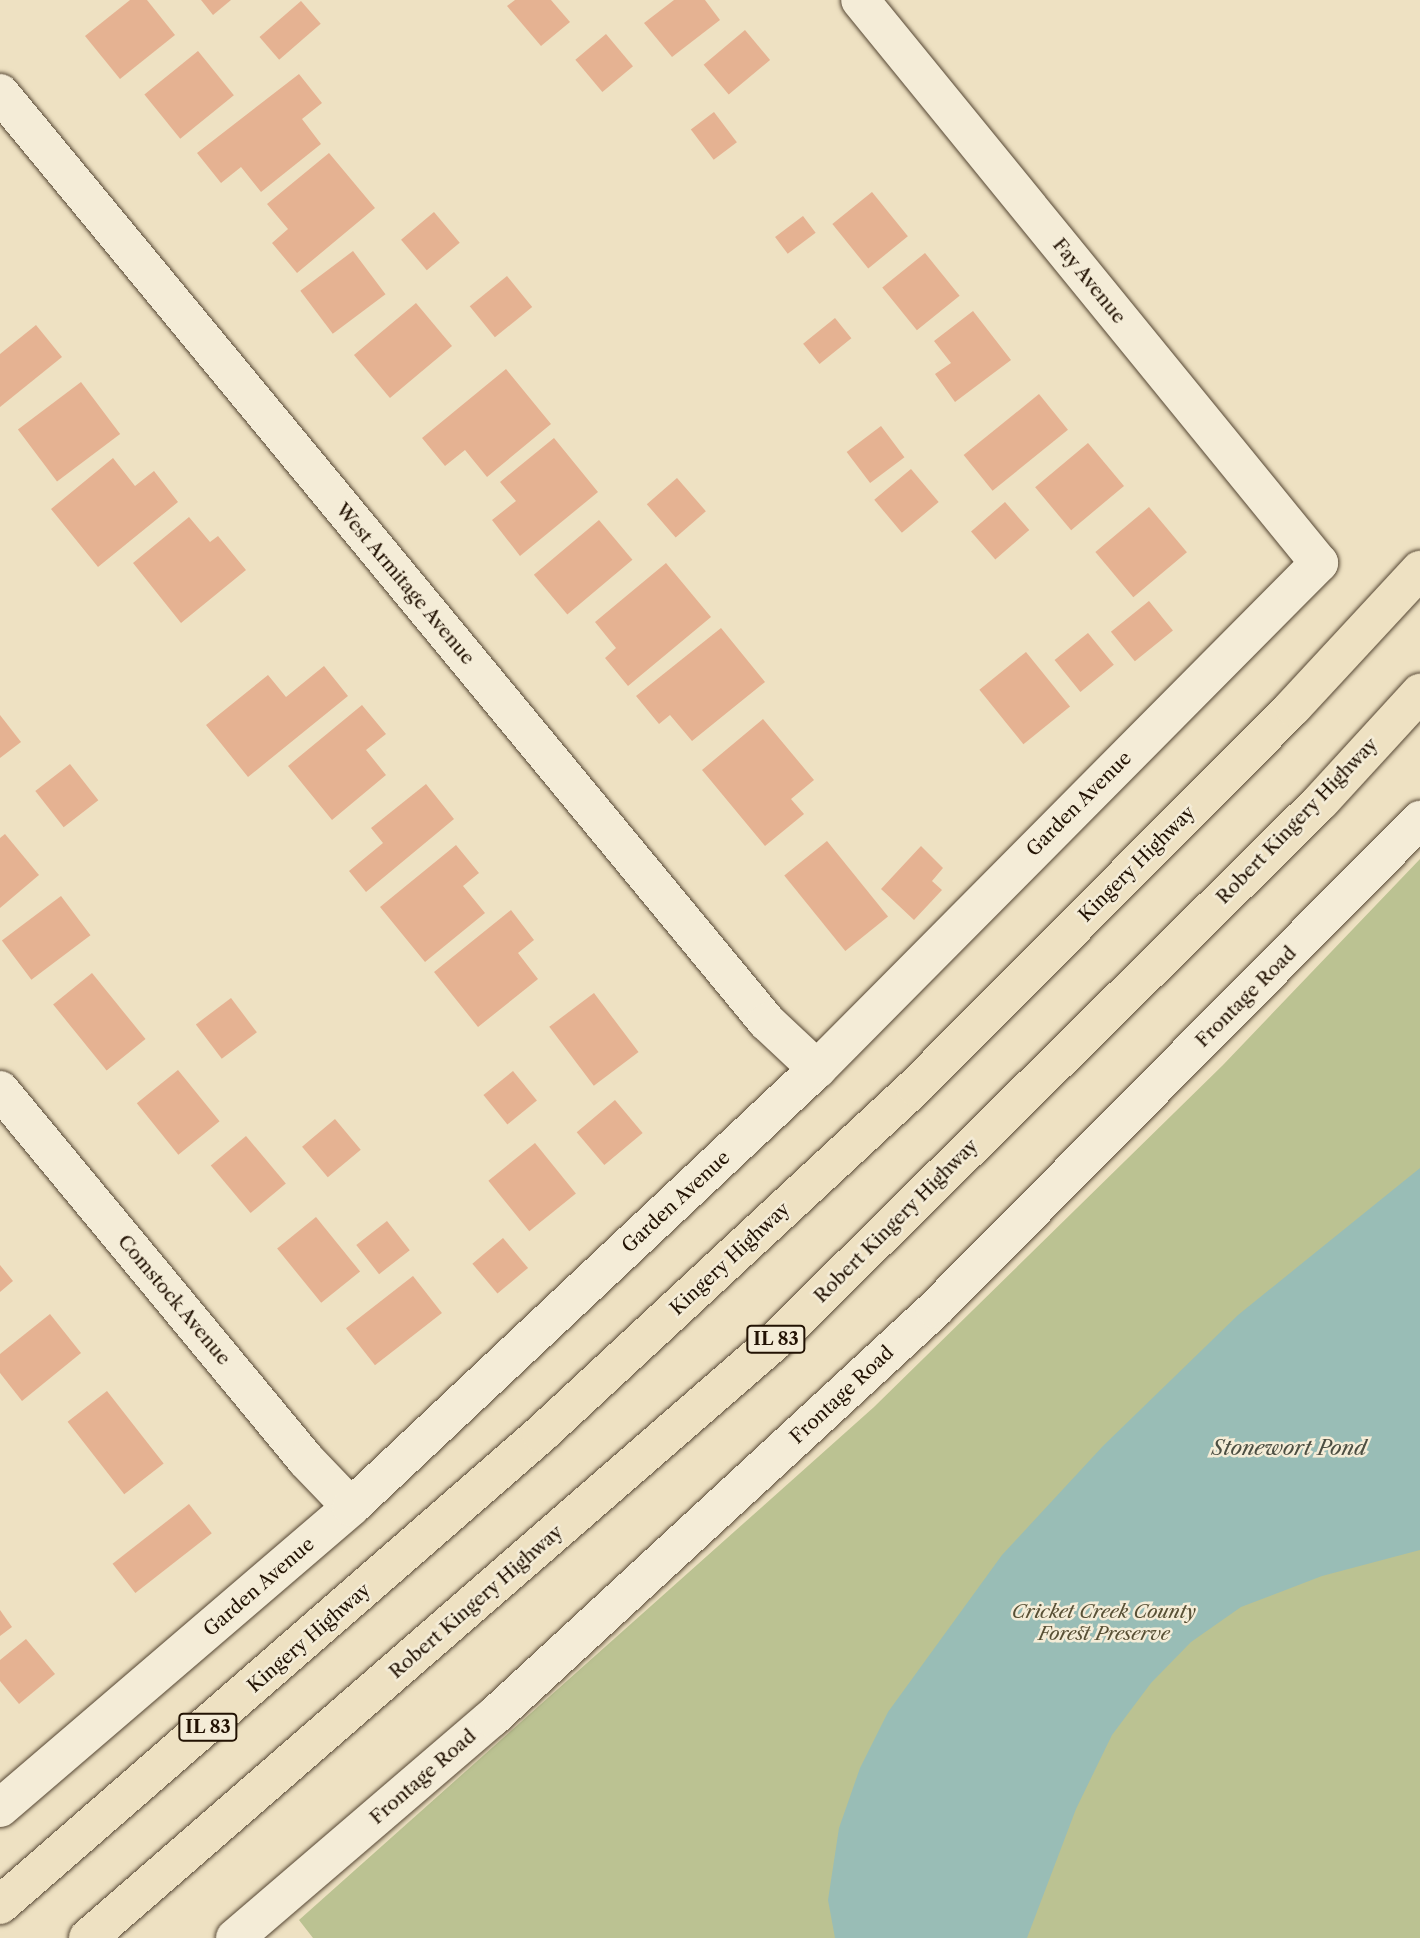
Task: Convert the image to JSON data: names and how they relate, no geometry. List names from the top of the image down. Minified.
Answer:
{"streets":{"highway":["Robert Kingery Highway","Kingery Highway","IL 83"],"street":["Fay Avenue","West Armitage Avenue","Garden Avenue","Frontage Road","Comstock Avenue"]},"crossings":[["Fay Avenue","Garden Avenue"],["West Armitage Avenue","Garden Avenue"],["Garden Avenue","Comstock Avenue"]],"water":["Stonewort Pond"],"parks":["Cricket Creek County Forest Preserve"]}
